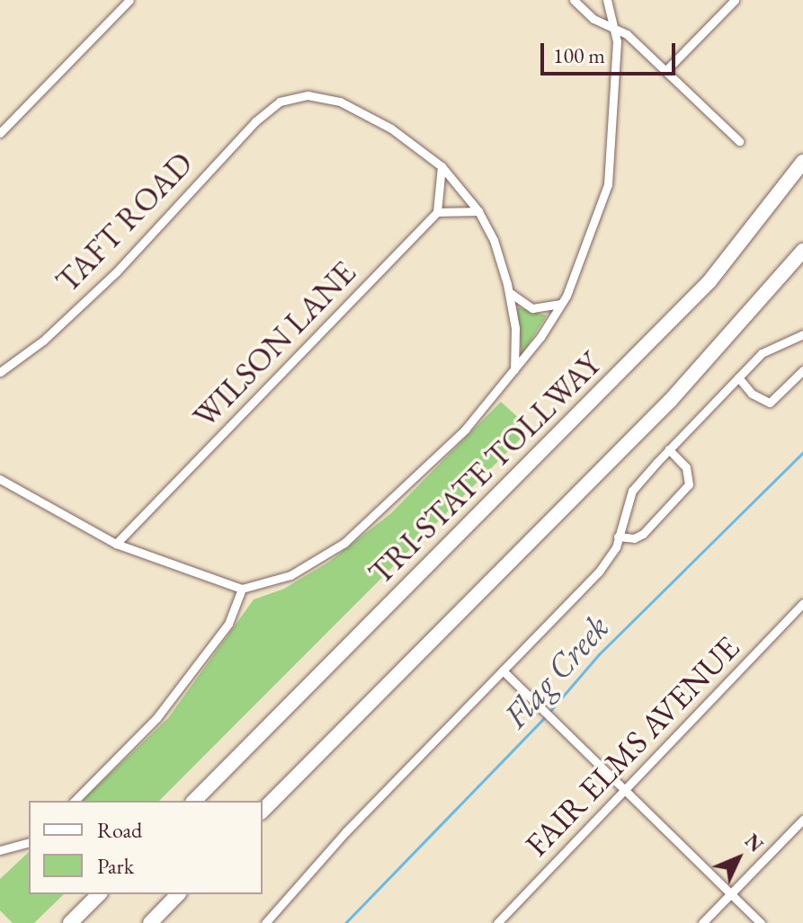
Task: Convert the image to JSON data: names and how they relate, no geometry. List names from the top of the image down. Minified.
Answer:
{"streets":{"highway":["TRI-STATE TOLLWAY"],"street":["TAFT ROAD","WILSON LANE","FAIR ELMS AVENUE"]},"water":["Flag Creek"],"legend":["Road","Park"],"scale_bar":"100 m","north":"top right"}
